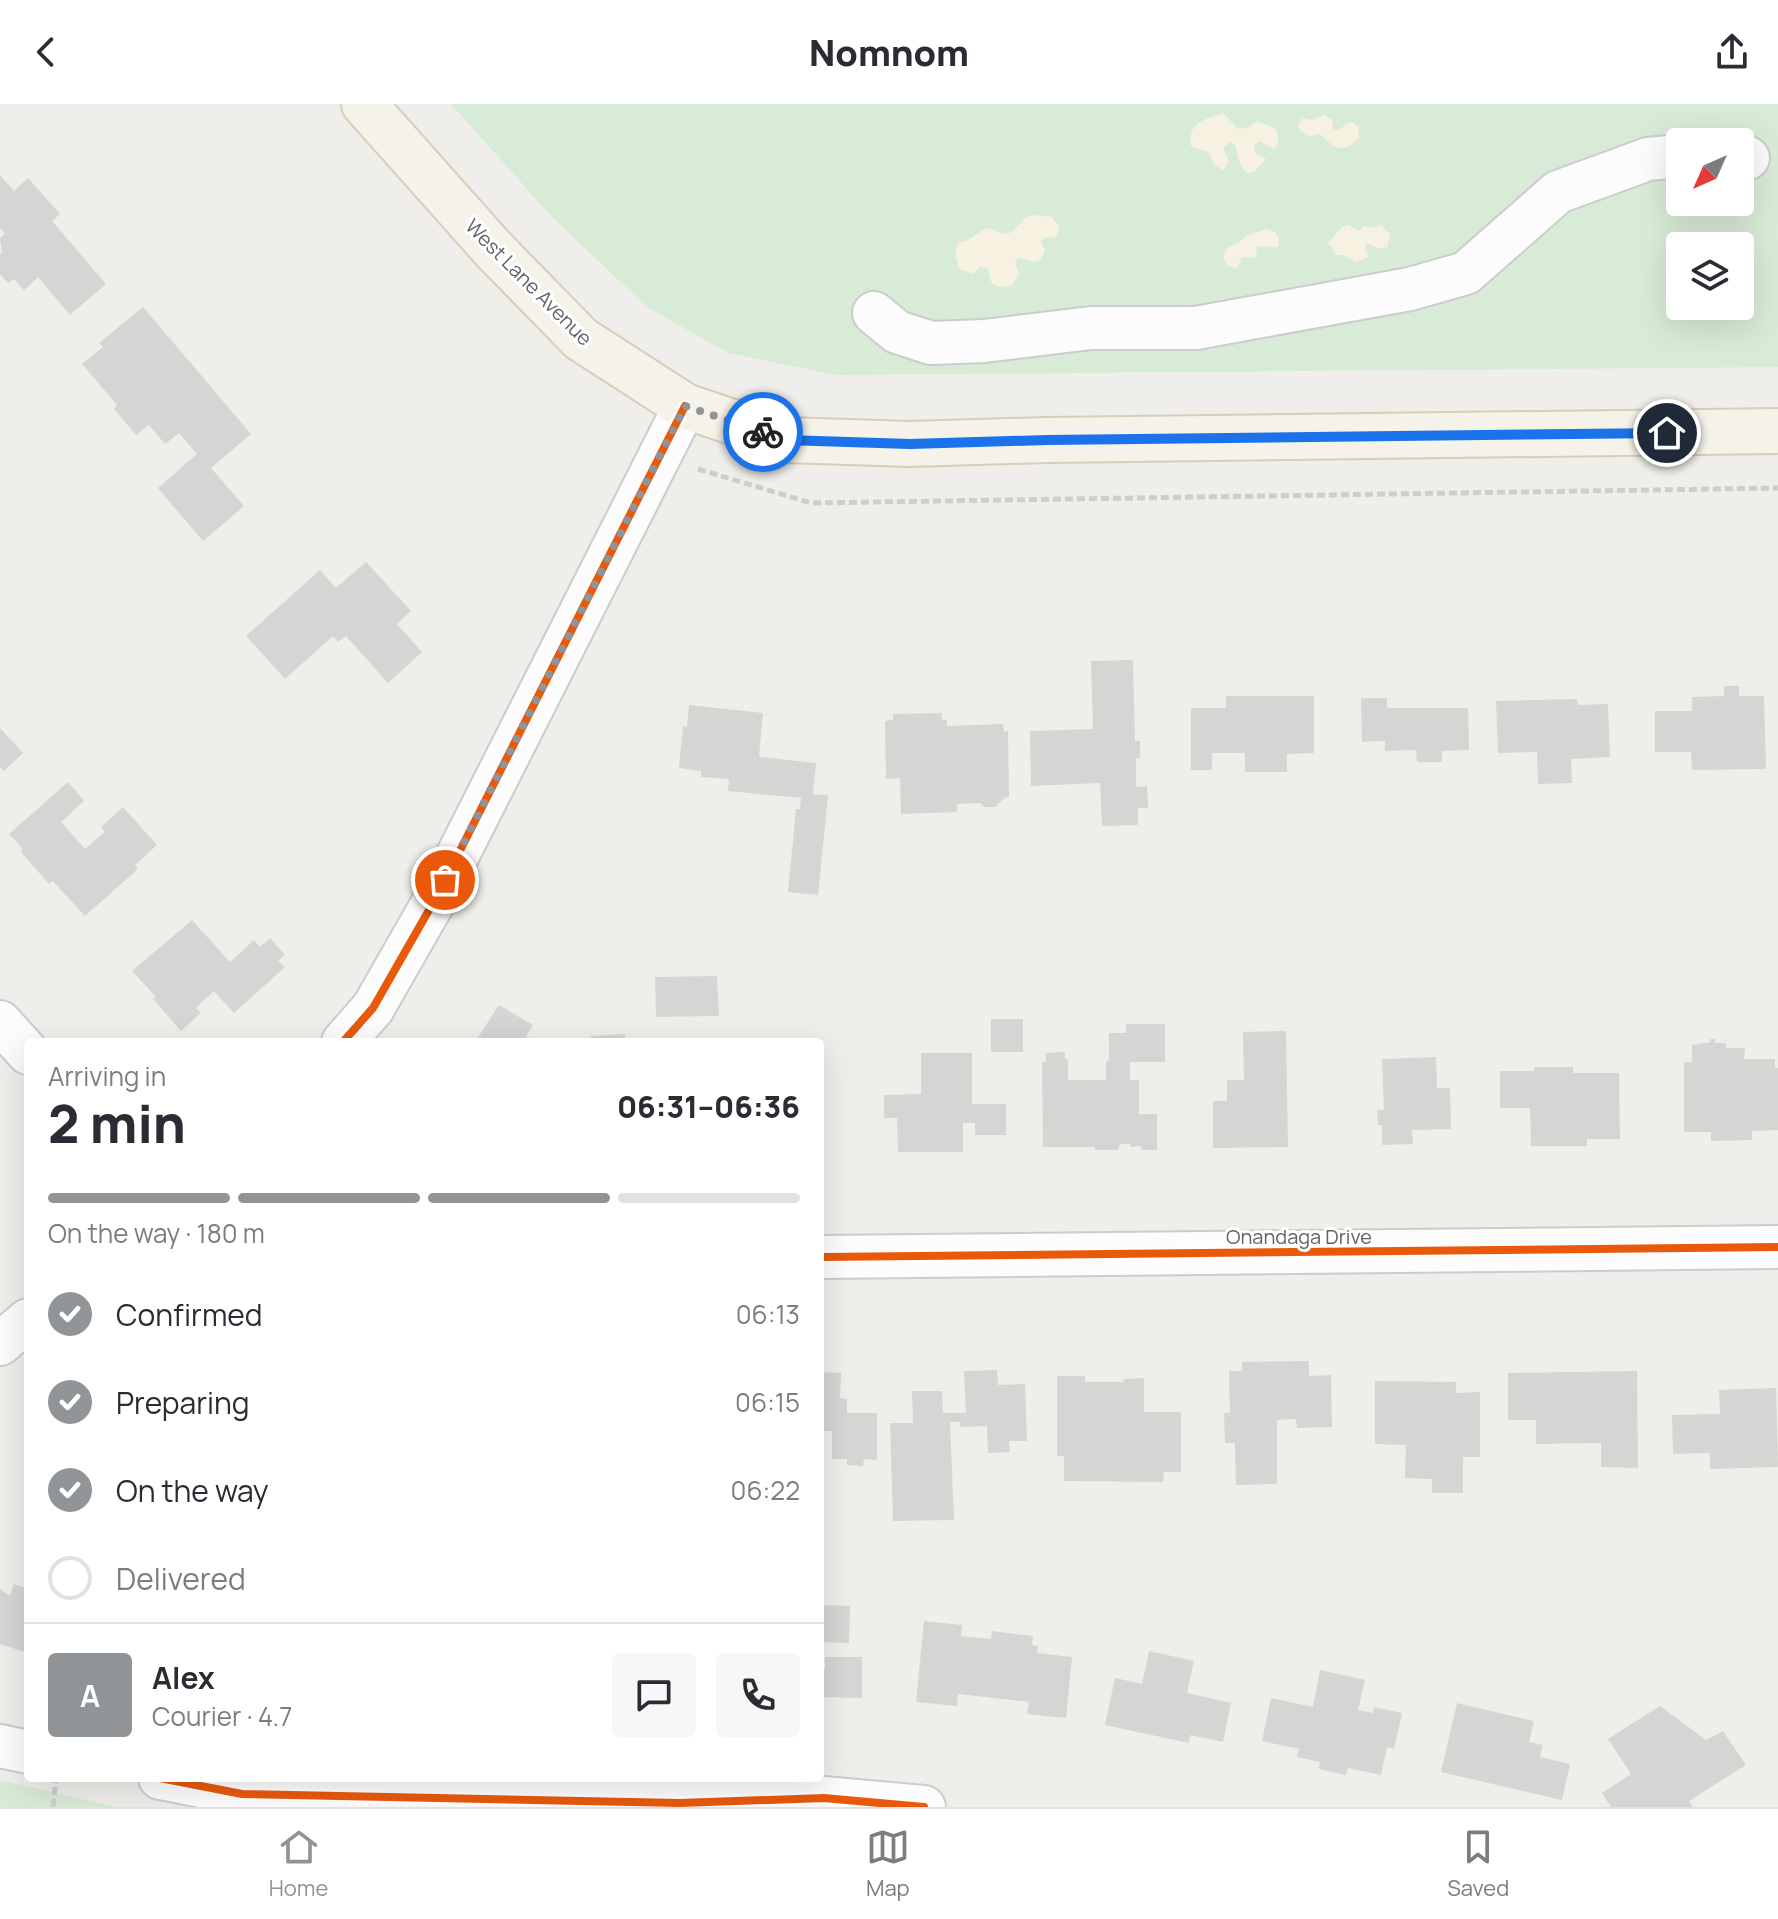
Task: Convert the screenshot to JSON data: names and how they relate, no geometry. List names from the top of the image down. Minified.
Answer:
{"streets":{"main road":["West Lane Avenue"],"street":["Onandaga Drive"]},"north":"bottom left","page":{"header":"Nomnom","heading":["2 min","Arriving in","06:31–06:36"],"panel":["Alex","Courier · 4.7"],"bar":"On the way · 180 m","list":[["Confirmed","06:13"],["Preparing","06:15"],["On the way","06:22"],"Delivered"],"round":"A","tabs":["Home","Map","Saved"]}}
